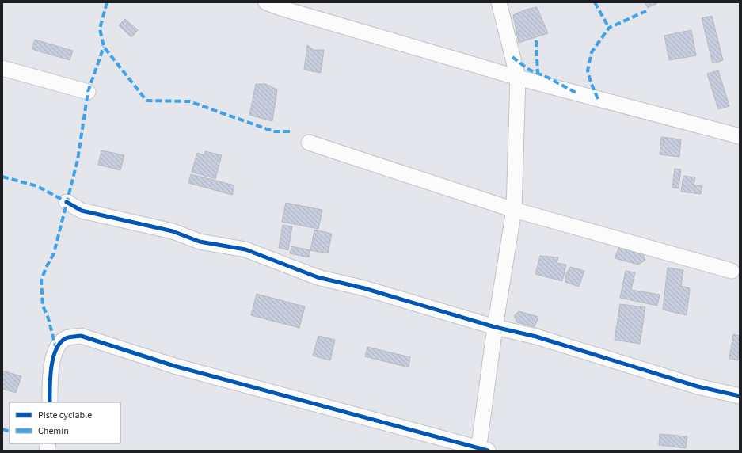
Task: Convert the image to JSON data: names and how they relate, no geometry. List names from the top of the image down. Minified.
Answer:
{"legend":["Piste cyclable","Chemin"]}
